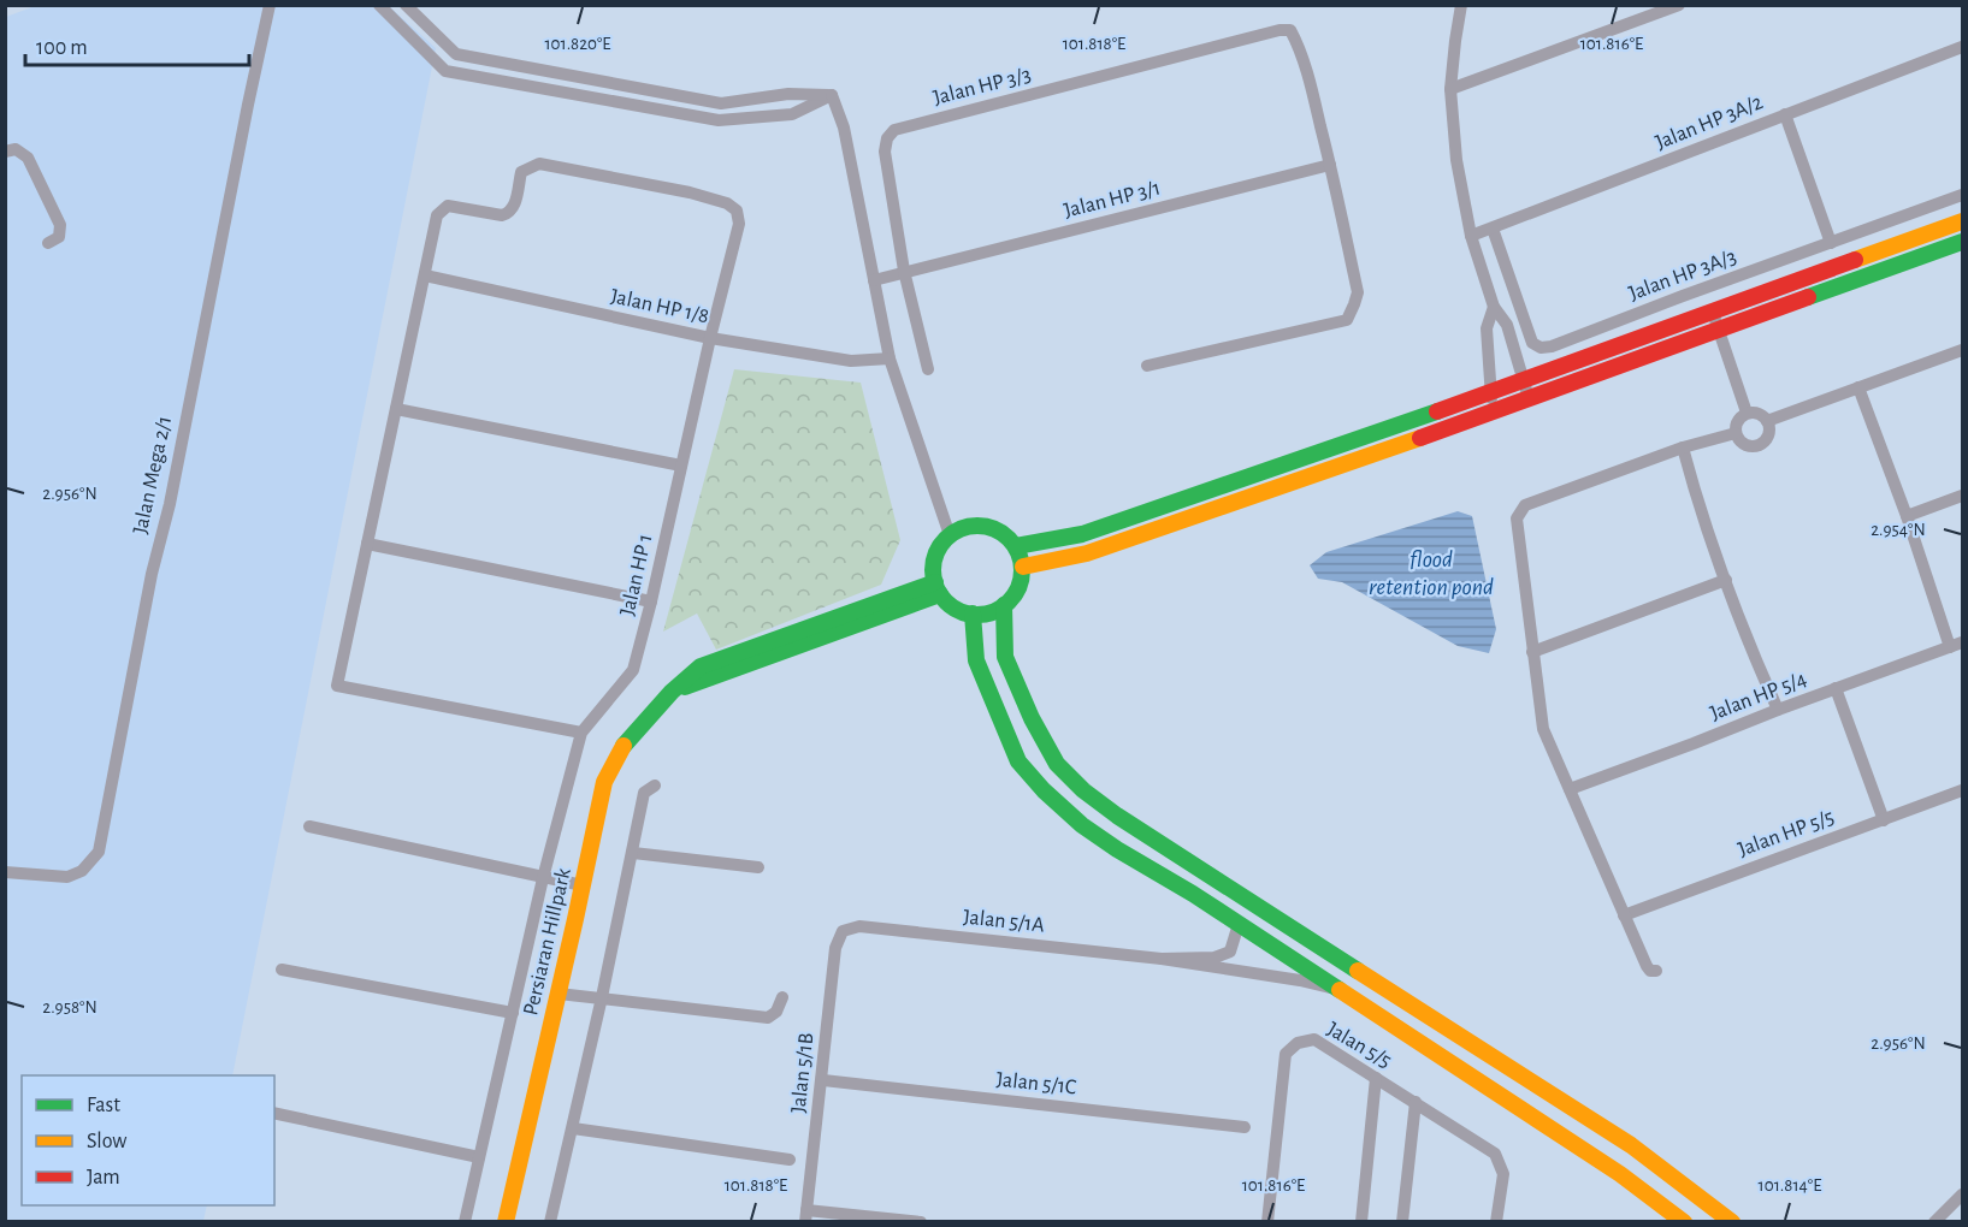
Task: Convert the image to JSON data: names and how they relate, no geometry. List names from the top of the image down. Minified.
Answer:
{"streets":{"street":["Jalan HP 3/3","Jalan HP 3A/2","Jalan HP 3/1","Jalan HP 3A/3","Jalan HP 1/8","Jalan Mega 2/1","Jalan HP 1","Jalan HP 5/4","Jalan HP 5/5","Jalan 5/1A","Persiaran Hillpark","Jalan 5/5","Jalan 5/1B","Jalan 5/1C"]},"crossings":[["Jalan HP 3/3","Jalan HP 3/1"],["Jalan HP 3A/2","Jalan HP 3A/3"],["Jalan HP 1/8","Jalan HP 1"],["Jalan 5/1A","Jalan 5/1B"],["Jalan 5/1B","Jalan 5/1C"]],"water":["flood retention pond"],"legend":["Fast","Slow","Jam"],"scale_bar":"100 m","coordinates":["101.820°E","101.818°E","101.816°E","2.956°N","2.954°N","2.958°N","101.814°E"]}
